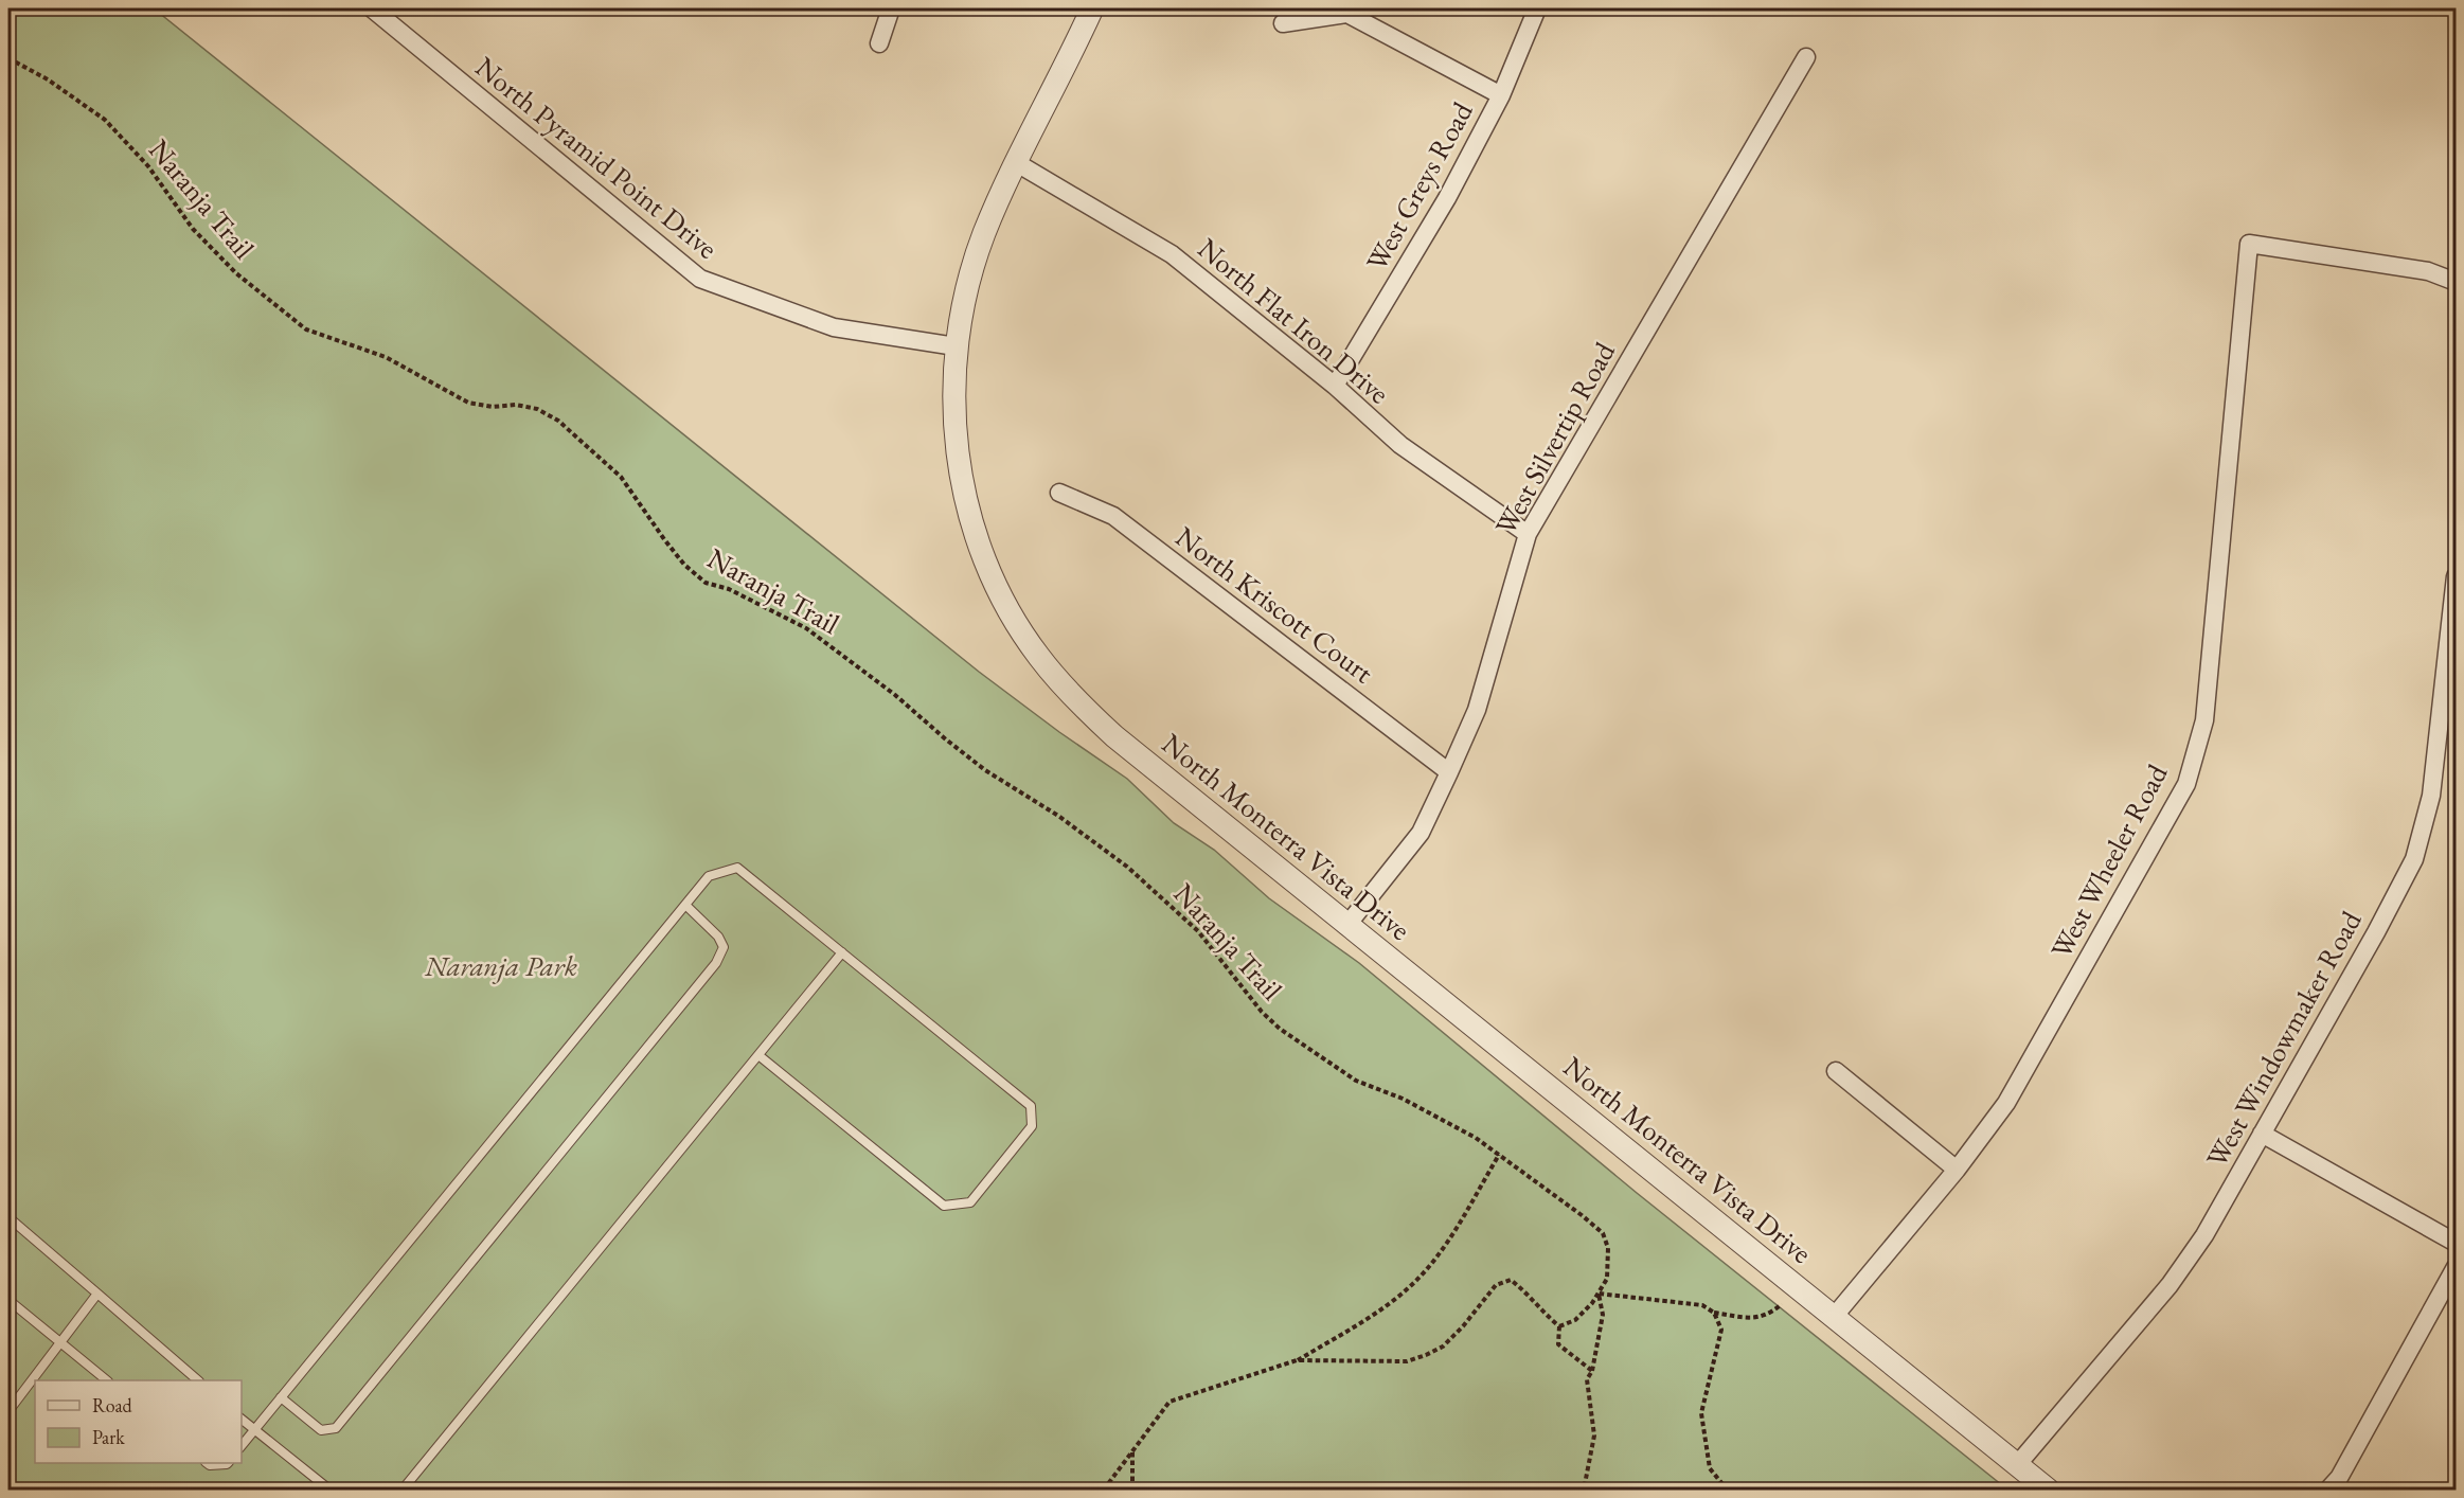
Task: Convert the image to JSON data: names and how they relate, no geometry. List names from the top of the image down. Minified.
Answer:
{"streets":{"street":["North Pyramid Point Drive","West Greys Road","North Flat Iron Drive","West Silvertip Road","North Kriscott Court","North Monterra Vista Drive","West Wheeler Road","West Windowmaker Road"],"path":["Naranja Trail"]},"crossings":[["North Pyramid Point Drive","North Monterra Vista Drive"],["West Greys Road","North Flat Iron Drive"],["North Flat Iron Drive","West Silvertip Road"],["North Flat Iron Drive","North Monterra Vista Drive"],["West Silvertip Road","North Kriscott Court"],["West Silvertip Road","North Monterra Vista Drive"],["North Monterra Vista Drive","West Wheeler Road"],["North Monterra Vista Drive","West Windowmaker Road"]],"parks":["Naranja Park"],"legend":["Road","Park"]}
